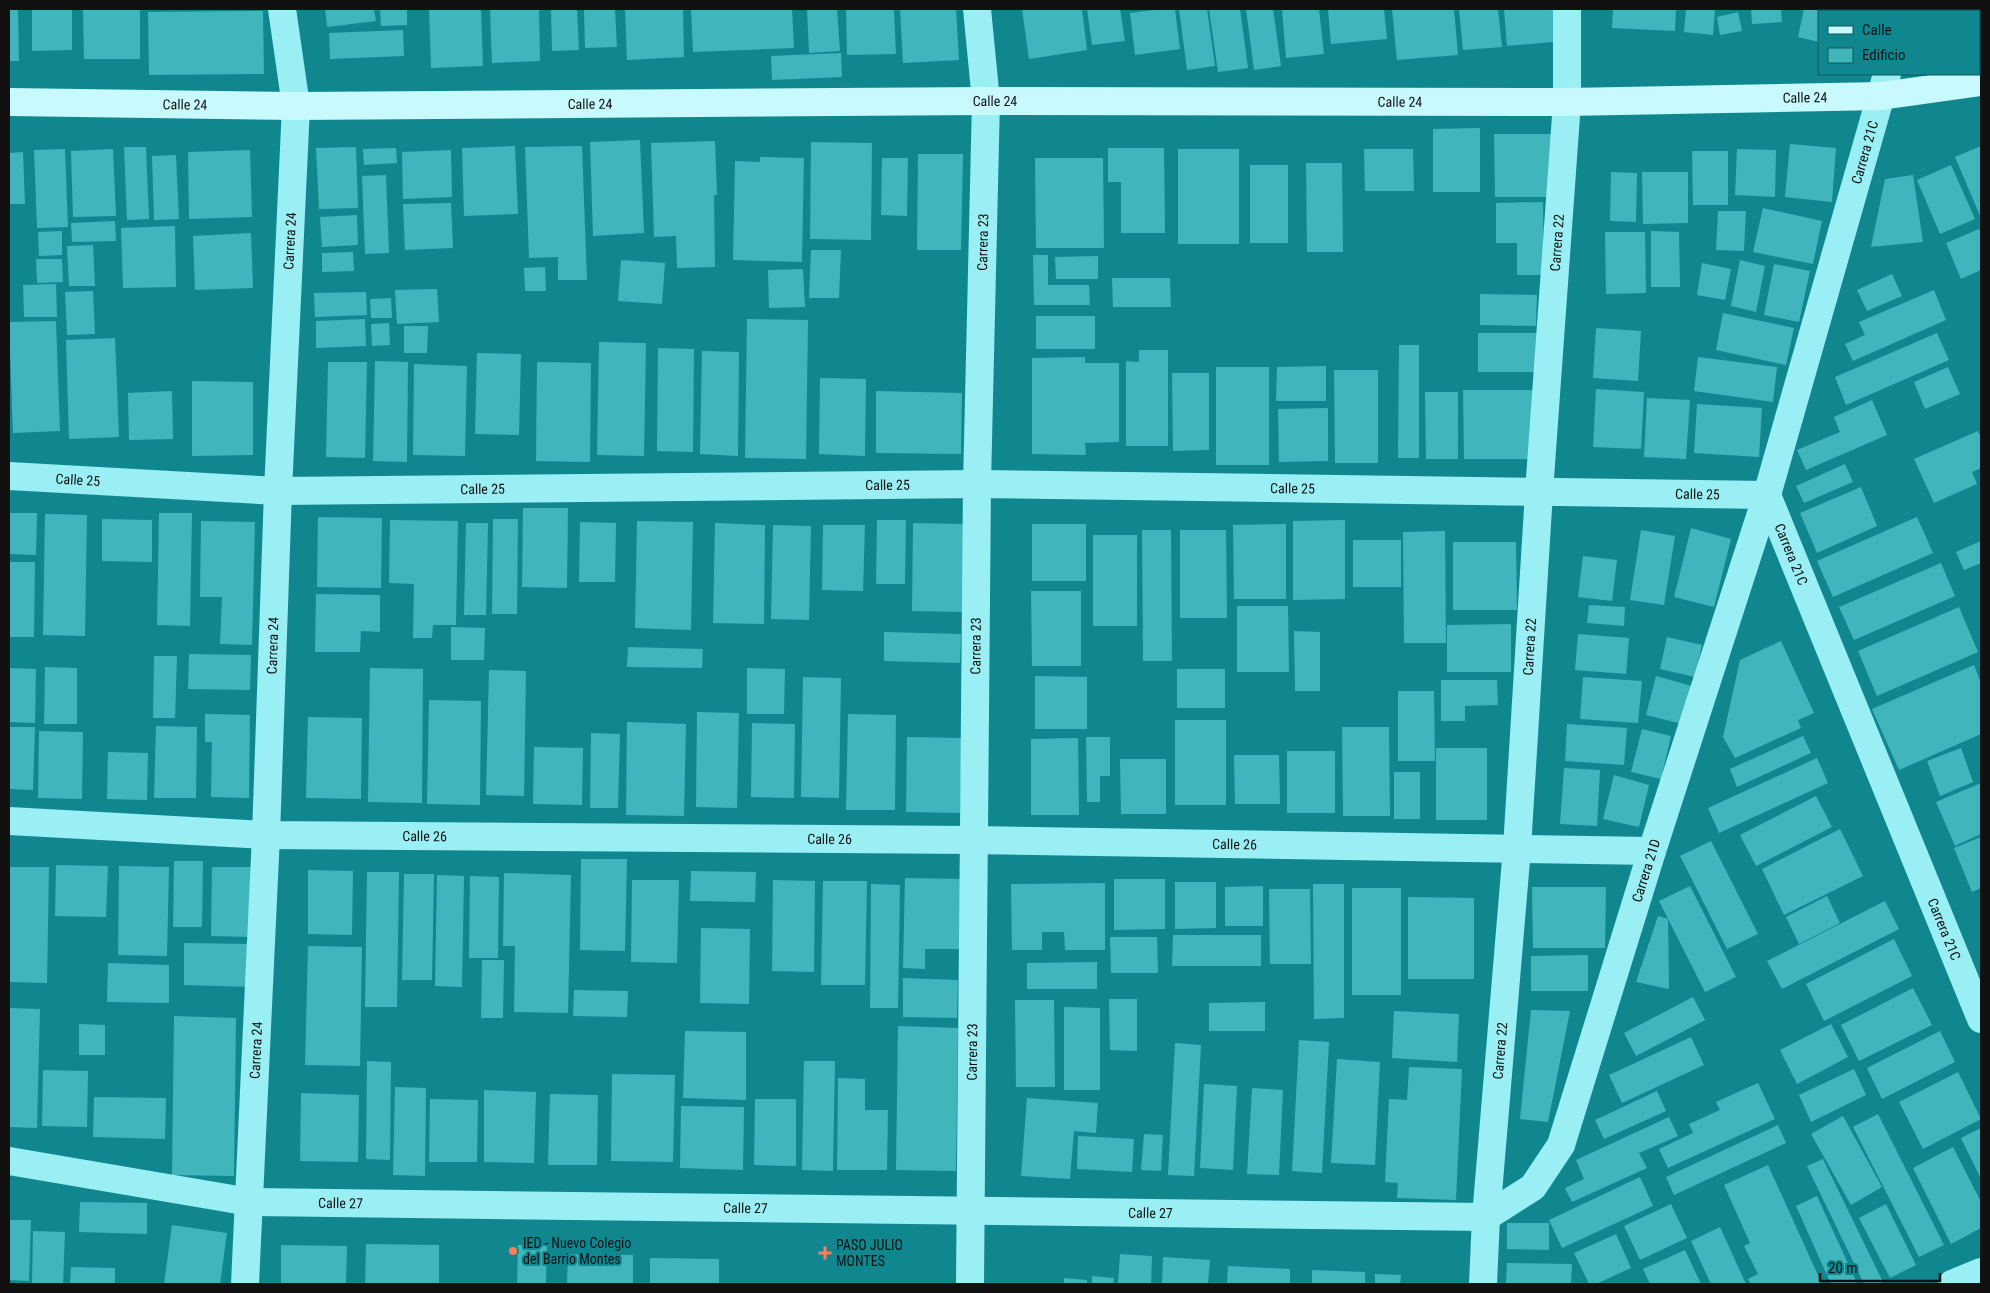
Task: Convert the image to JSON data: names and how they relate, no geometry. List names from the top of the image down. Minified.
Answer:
{"streets":{"street":["Calle 24","Carrera 21C","Carrera 24","Carrera 23","Carrera 22","Calle 25","Calle 26","Carrera 21D","Calle 27"]},"crossings":[["Calle 24","Carrera 21C"],["Calle 24","Carrera 24"],["Calle 24","Carrera 23"],["Calle 24","Carrera 22"],["Carrera 21C","Calle 25"],["Carrera 21C","Carrera 21D"],["Carrera 24","Calle 25"],["Carrera 24","Calle 26"],["Carrera 24","Calle 27"],["Carrera 23","Calle 25"],["Carrera 23","Calle 26"],["Carrera 23","Calle 27"],["Carrera 22","Calle 25"],["Carrera 22","Calle 26"],["Carrera 22","Carrera 21D"],["Carrera 22","Calle 27"],["Calle 25","Carrera 21D"],["Calle 26","Carrera 21D"],["Carrera 21D","Calle 27"]],"places":{"other":["IED - Nuevo Colegio del Barrio Montes"],"health":["PASO JULIO MONTES"]},"legend":["Calle","Edificio"],"scale_bar":"20 m"}
